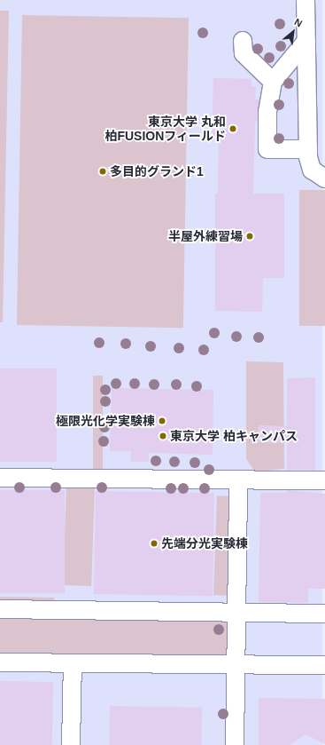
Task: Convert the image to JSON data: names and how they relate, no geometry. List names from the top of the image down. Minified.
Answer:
{"places":["東京大学 丸和 柏FUSIONフィールド","多目的グランド1","半屋外練習場","極限光化学実験棟","東京大学 柏キャンパス","先端分光実験棟"],"north":"top right"}
